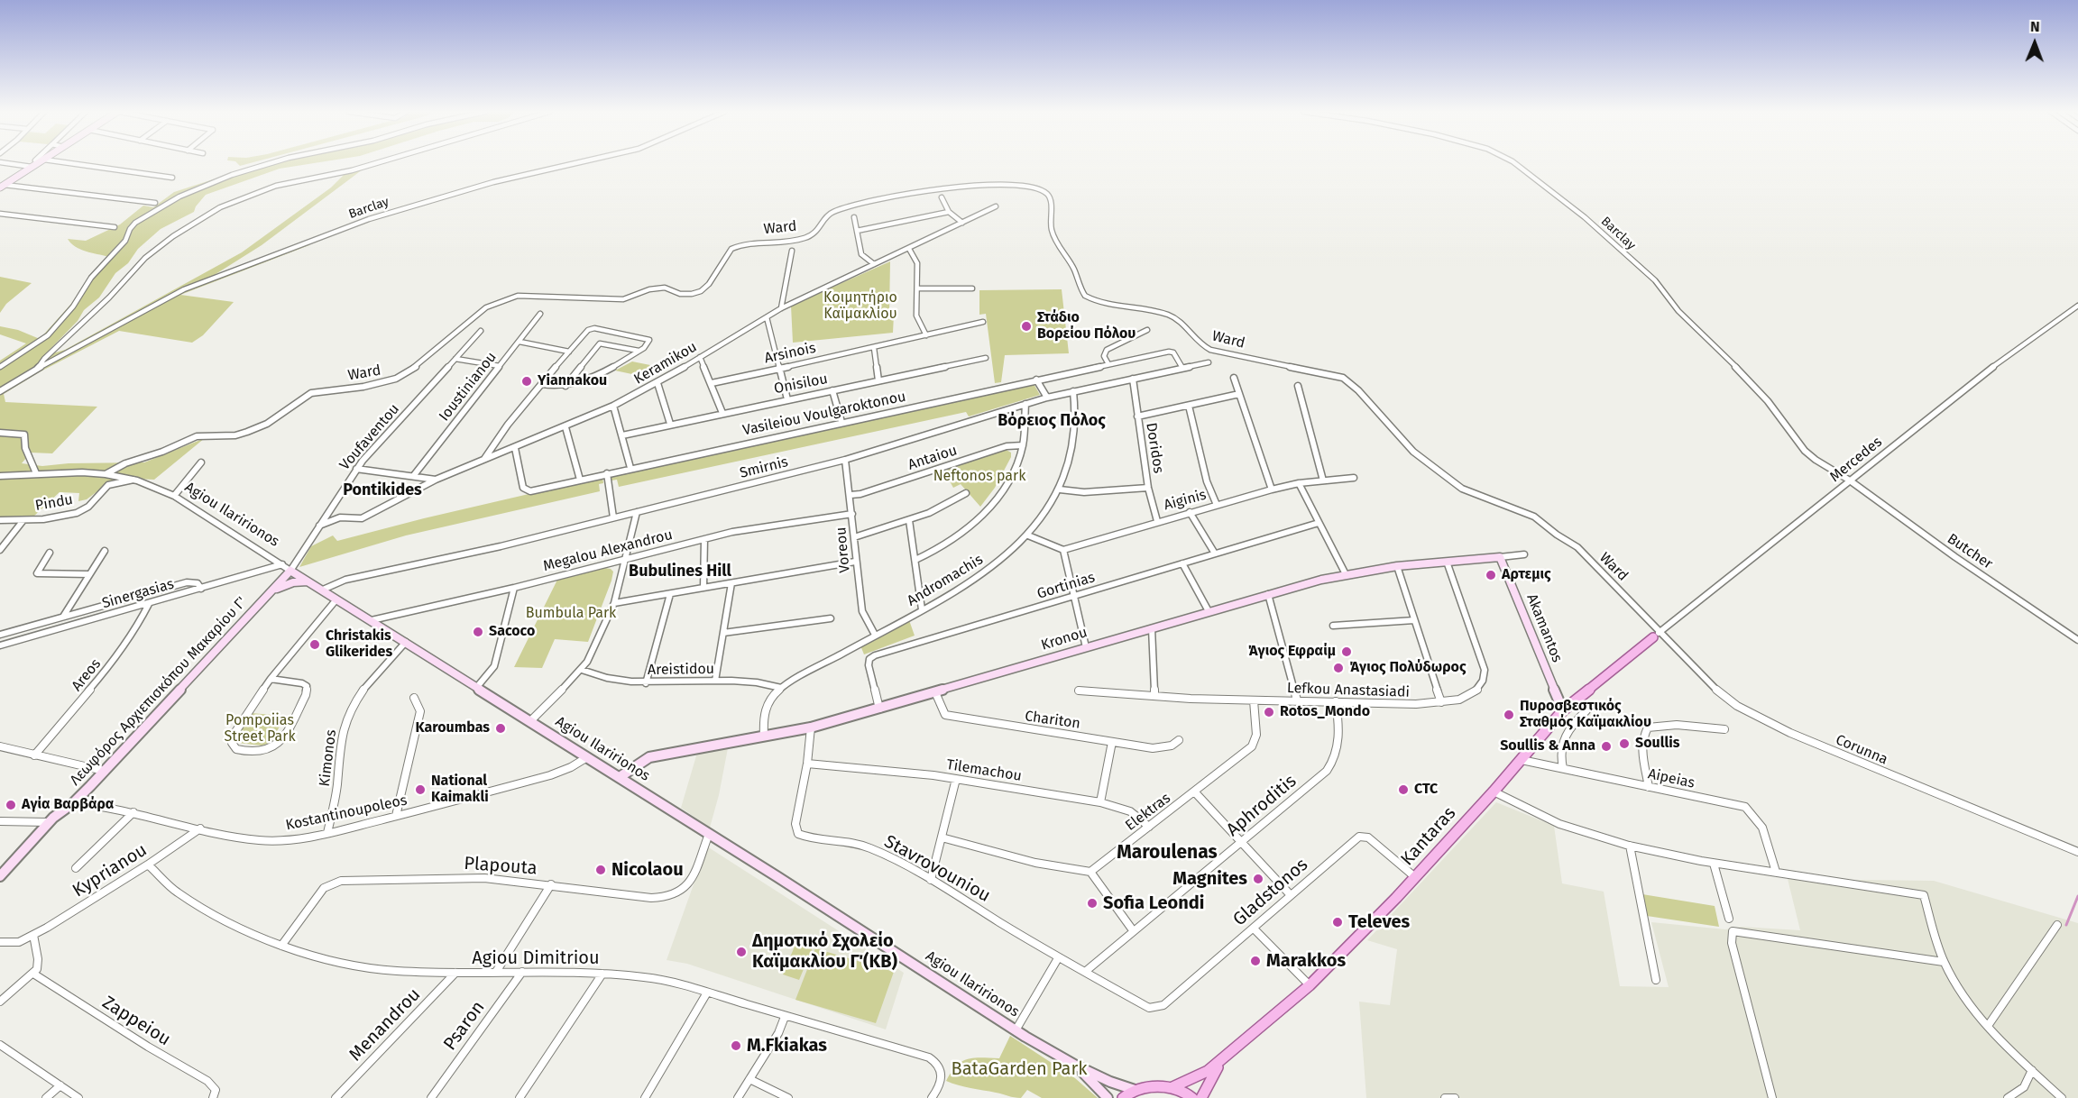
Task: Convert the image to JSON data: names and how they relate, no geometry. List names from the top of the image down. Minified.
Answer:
{"streets":{"main road":["Kantaras"],"street":["Barclay","Ward","Arsinois","Keramikou","Onisilou","Ioustinianou","Vasileiou Voulgaroktonou","Voufaventou","Doridos","Antaiou","Mercedes","Smirnis","Aiginis","Pindu","Agiou Ilaririonos","Voreou","Megalou Alexandrou","Butcher","Andromachis","Gortinias","Sinergasias","Akamantos","Kronou","Areistidou","Areos","Lefkou Anastasiadi","Λεωφόρος Αρχιεπισκόπου Μακαρίου Γ'","Chariton","Corunna","Kimonos","Tilemachou","Aipeias","Aphroditis","Elektras","Kostantinoupoleos","Plapouta","Stavrovouniou","Kyprianou","Gladstonos","Agiou Dimitriou","Zappeiou","Menandrou","Psaron"]},"crossings":[["Barclay","Mercedes"],["Barclay","Butcher"],["Ward","Mercedes"],["Ward","Agiou Ilaririonos"],["Ward","Corunna"],["Ward","Kantaras"],["Keramikou","Vasileiou Voulgaroktonou"],["Keramikou","Voufaventou"],["Vasileiou Voulgaroktonou","Smirnis"],["Voufaventou","Agiou Ilaririonos"],["Voufaventou","Λεωφόρος Αρχιεπισκόπου Μακαρίου Γ'"],["Doridos","Smirnis"],["Doridos","Aiginis"],["Antaiou","Voreou"],["Mercedes","Butcher"],["Mercedes","Corunna"],["Mercedes","Kantaras"],["Smirnis","Agiou Ilaririonos"],["Smirnis","Voreou"],["Smirnis","Andromachis"],["Pindu","Agiou Ilaririonos"],["Agiou Ilaririonos","Megalou Alexandrou"],["Agiou Ilaririonos","Sinergasias"],["Agiou Ilaririonos","Kronou"],["Agiou Ilaririonos","Λεωφόρος Αρχιεπισκόπου Μακαρίου Γ'"],["Agiou Ilaririonos","Kimonos"],["Agiou Ilaririonos","Kostantinoupoleos"],["Agiou Ilaririonos","Plapouta"],["Voreou","Megalou Alexandrou"],["Voreou","Andromachis"],["Andromachis","Kronou"],["Andromachis","Areistidou"],["Gortinias","Kronou"],["Sinergasias","Areos"],["Akamantos","Kronou"],["Akamantos","Kantaras"],["Kronou","Lefkou Anastasiadi"],["Kronou","Chariton"],["Kronou","Stavrovouniou"],["Lefkou Anastasiadi","Aphroditis"],["Lefkou Anastasiadi","Elektras"],["Λεωφόρος Αρχιεπισκόπου Μακαρίου Γ'","Kostantinoupoleos"],["Corunna","Kantaras"],["Kimonos","Kostantinoupoleos"],["Tilemachou","Elektras"],["Tilemachou","Stavrovouniou"],["Aipeias","Kantaras"],["Aphroditis","Stavrovouniou"],["Kostantinoupoleos","Kyprianou"],["Kantaras","Gladstonos"],["Plapouta","Agiou Dimitriou"],["Stavrovouniou","Gladstonos"],["Kyprianou","Agiou Dimitriou"],["Agiou Dimitriou","Menandrou"],["Agiou Dimitriou","Psaron"]],"districts":["Βόρειος Πόλος","Pontikides","Bubulines Hill","Maroulenas"],"parks":["Κοιμητήριο Καϊμακλίου","Neftonos park","Bumbula Park","Pompoiias Street Park","BataGarden Park"],"places":["Στάδιο Βορείου Πόλου","Yiannakou","Αρτεμις","Sacoco","Christakis Glikerides","Άγιος Εφραίμ","Άγιος Πολύδωρος","Rotos_Mondo","Πυροσβεστικός Σταθμός Καϊμακλίου","Karoumbas","Soullis","Soullis & Anna","National Kaimakli","CTC","Αγία Βαρβάρα","Nicolaou","Magnites","Sofia Leondi","Televes","Δημοτικό Σχολείο Καϊμακλίου Γ΄(ΚΒ)","Marakkos","M.Fkiakas"],"north":"top"}
